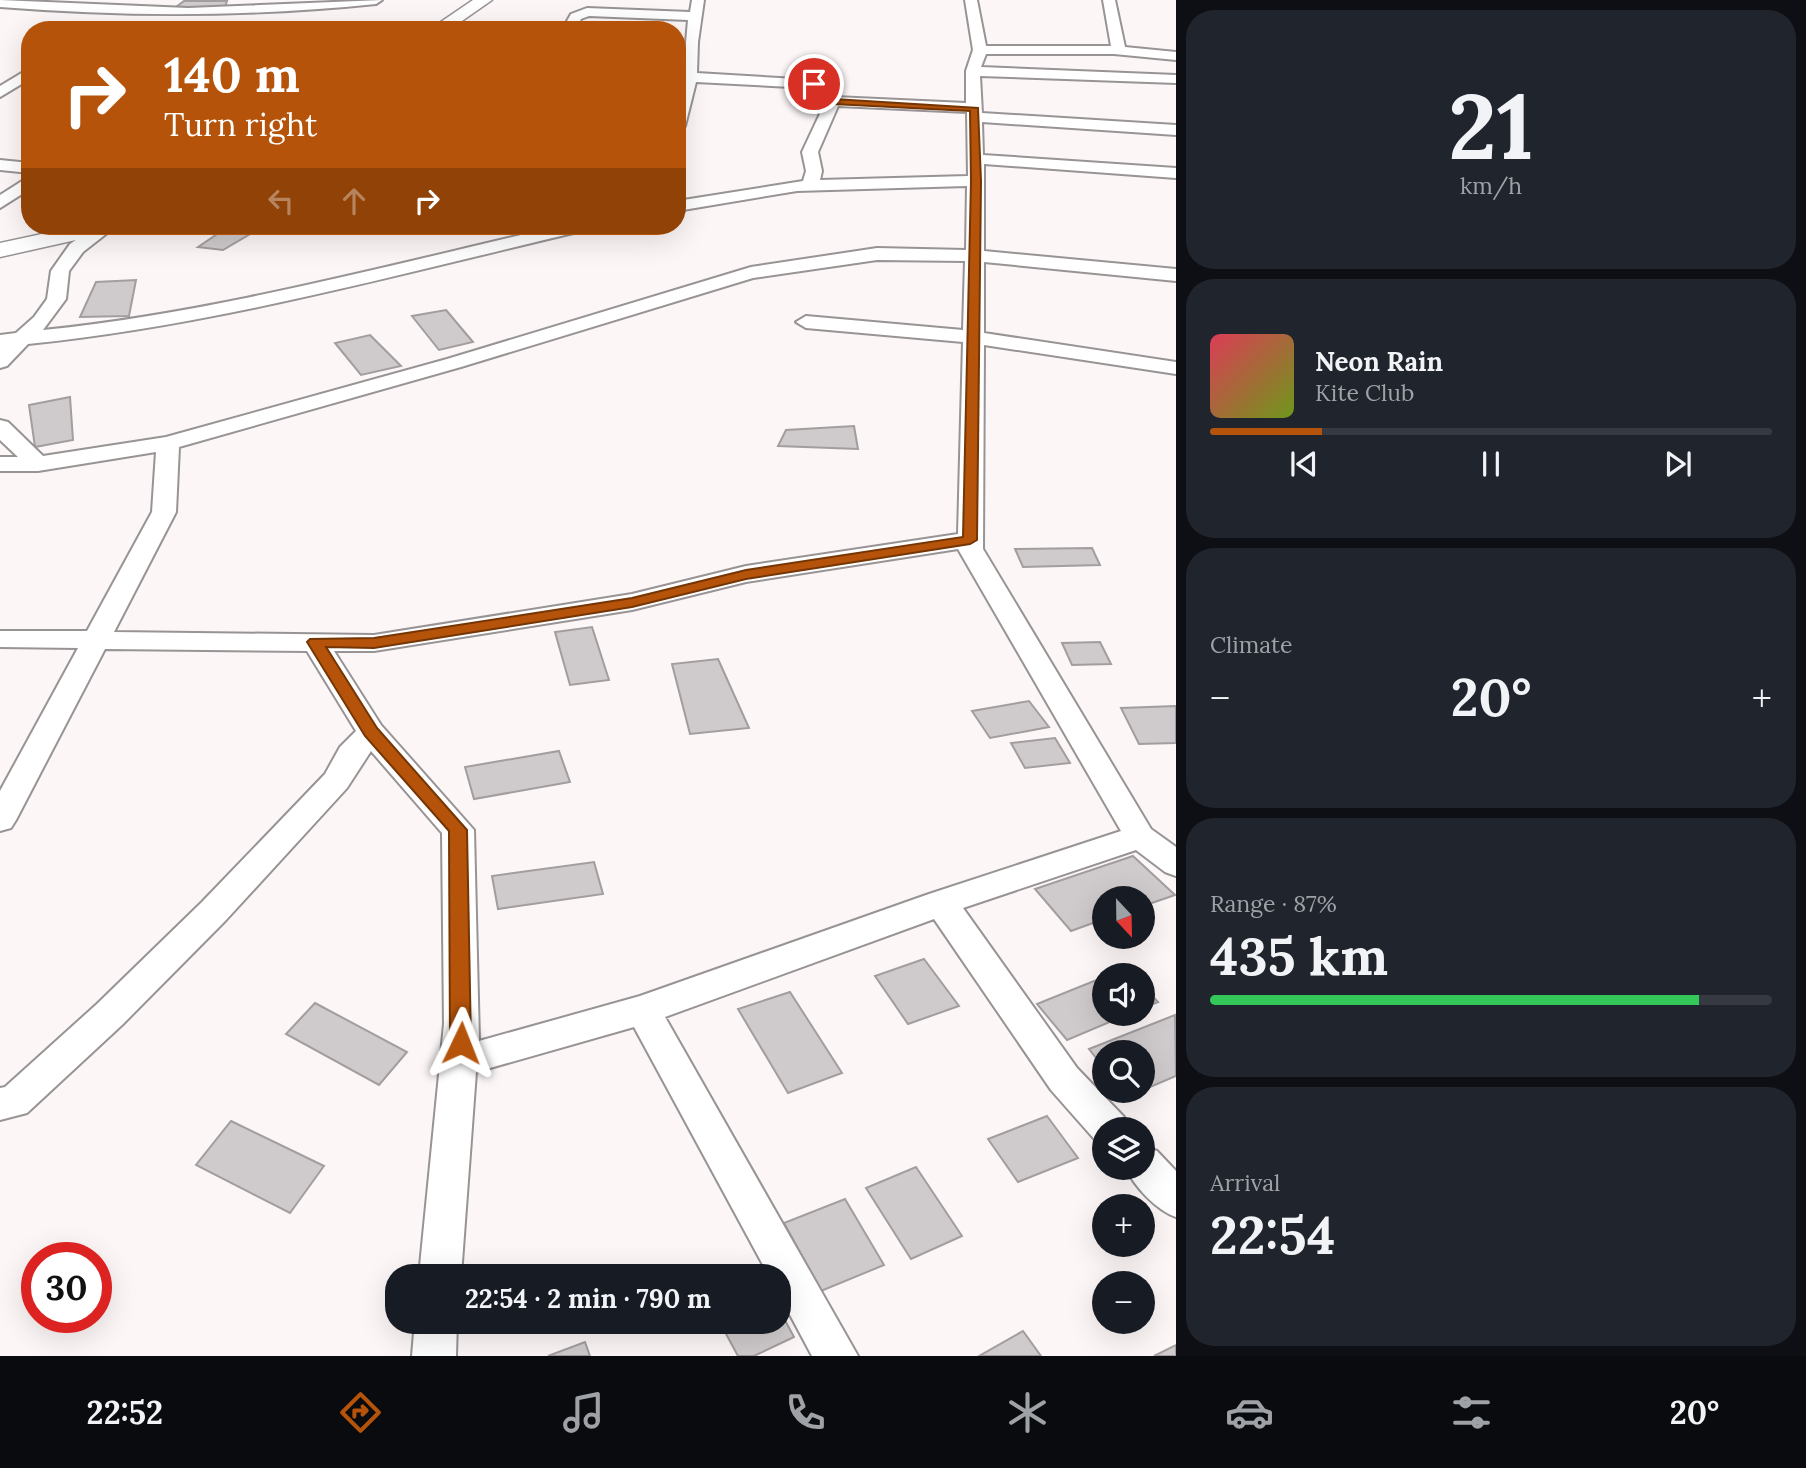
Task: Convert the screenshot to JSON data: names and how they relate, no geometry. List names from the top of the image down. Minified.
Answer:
{"north":"bottom","page":{"tile":[["21","km/h"],"Climate",["Range · 87%","435 km"],["Arrival","22:54"]],"turn":["140 m","Turn right"],"song":["Neon Rain","Kite Club"],"heat":["−","20°","+"],"map_buttons":["+","−"],"limit":"30","trip":"22:54 · 2 min · 790 m","tabs":["22:52","20°"]}}
